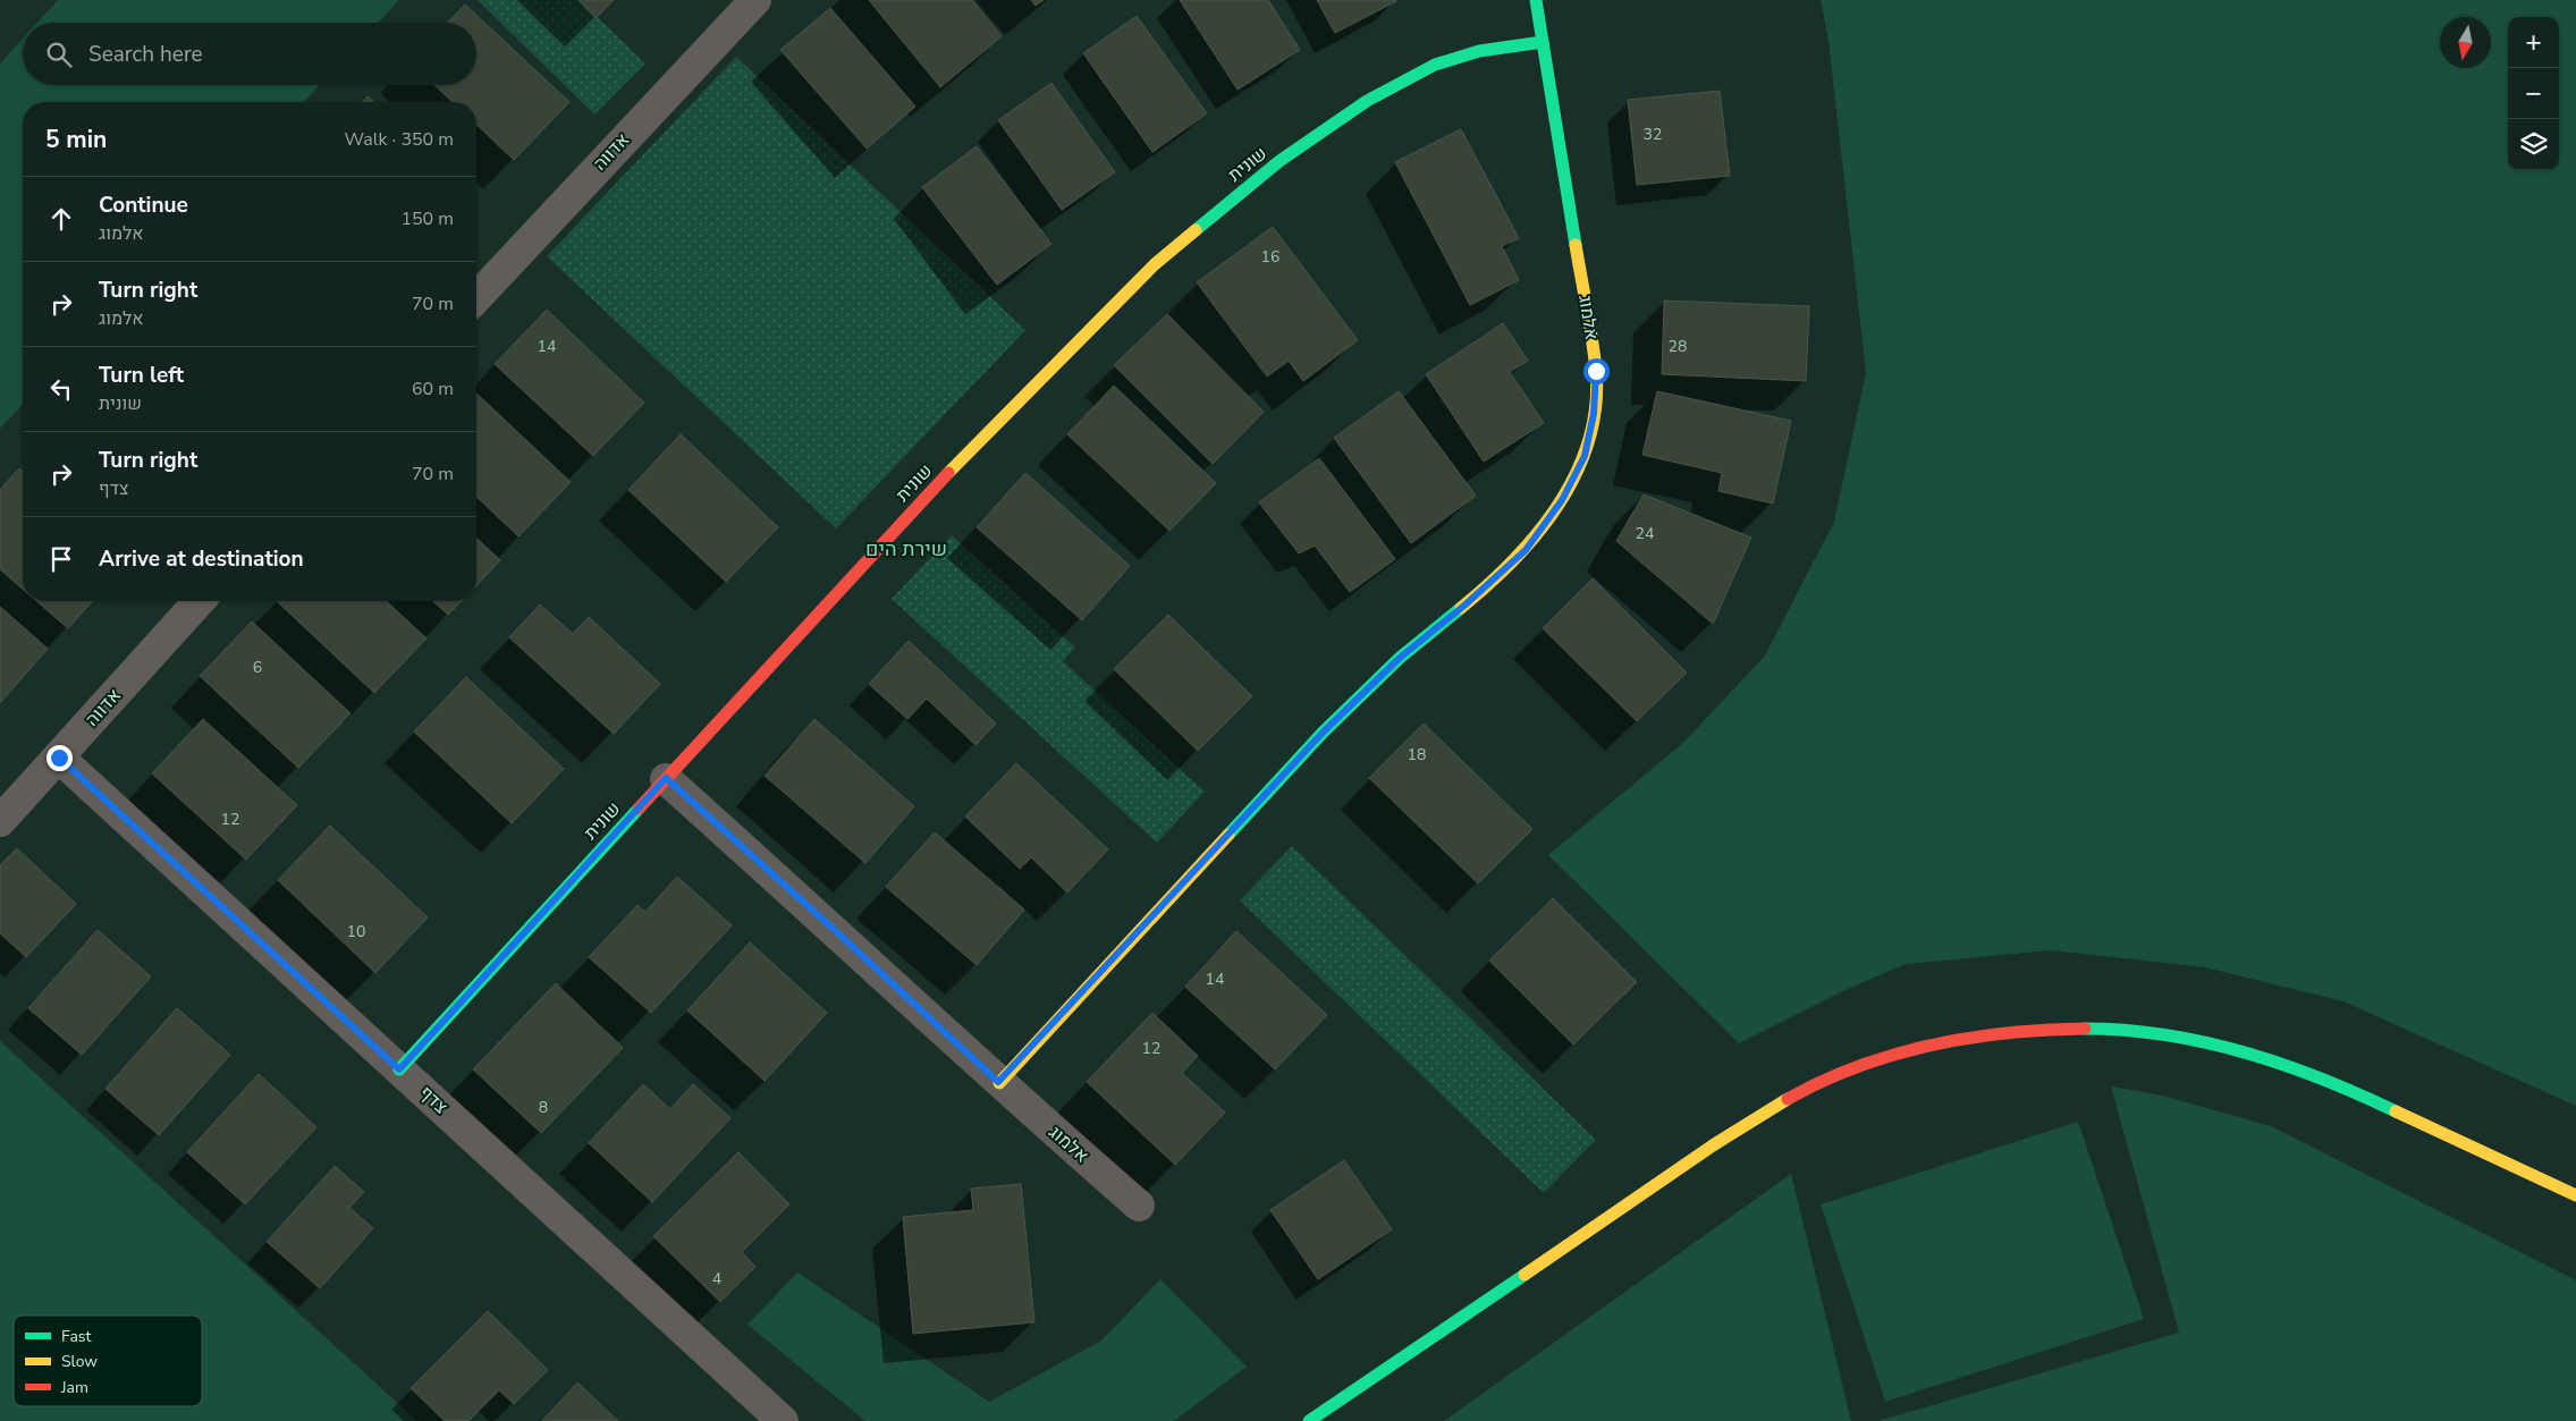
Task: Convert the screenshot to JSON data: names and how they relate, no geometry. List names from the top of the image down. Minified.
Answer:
{"streets":{"street":["אדווה","שונית","אלמוג","צדף"]},"crossings":[["אדווה","צדף"],["שונית","אלמוג"],["שונית","צדף"]],"districts":["שירת הים"],"house_numbers":["32","16","14","28","24","6","18","12","10","14","12","8","4"],"legend":["Fast","Slow","Jam"],"north":"bottom","page":{"map_buttons":["+","−"],"search":"Search here","heading":["5 min","Walk · 350 m"],"list":[["Continue","אלמוג","150 m"],["Turn right","אלמוג","70 m"],["Turn left","שונית","60 m"],["Turn right","צדף","70 m"],"Arrive at destination"]}}
